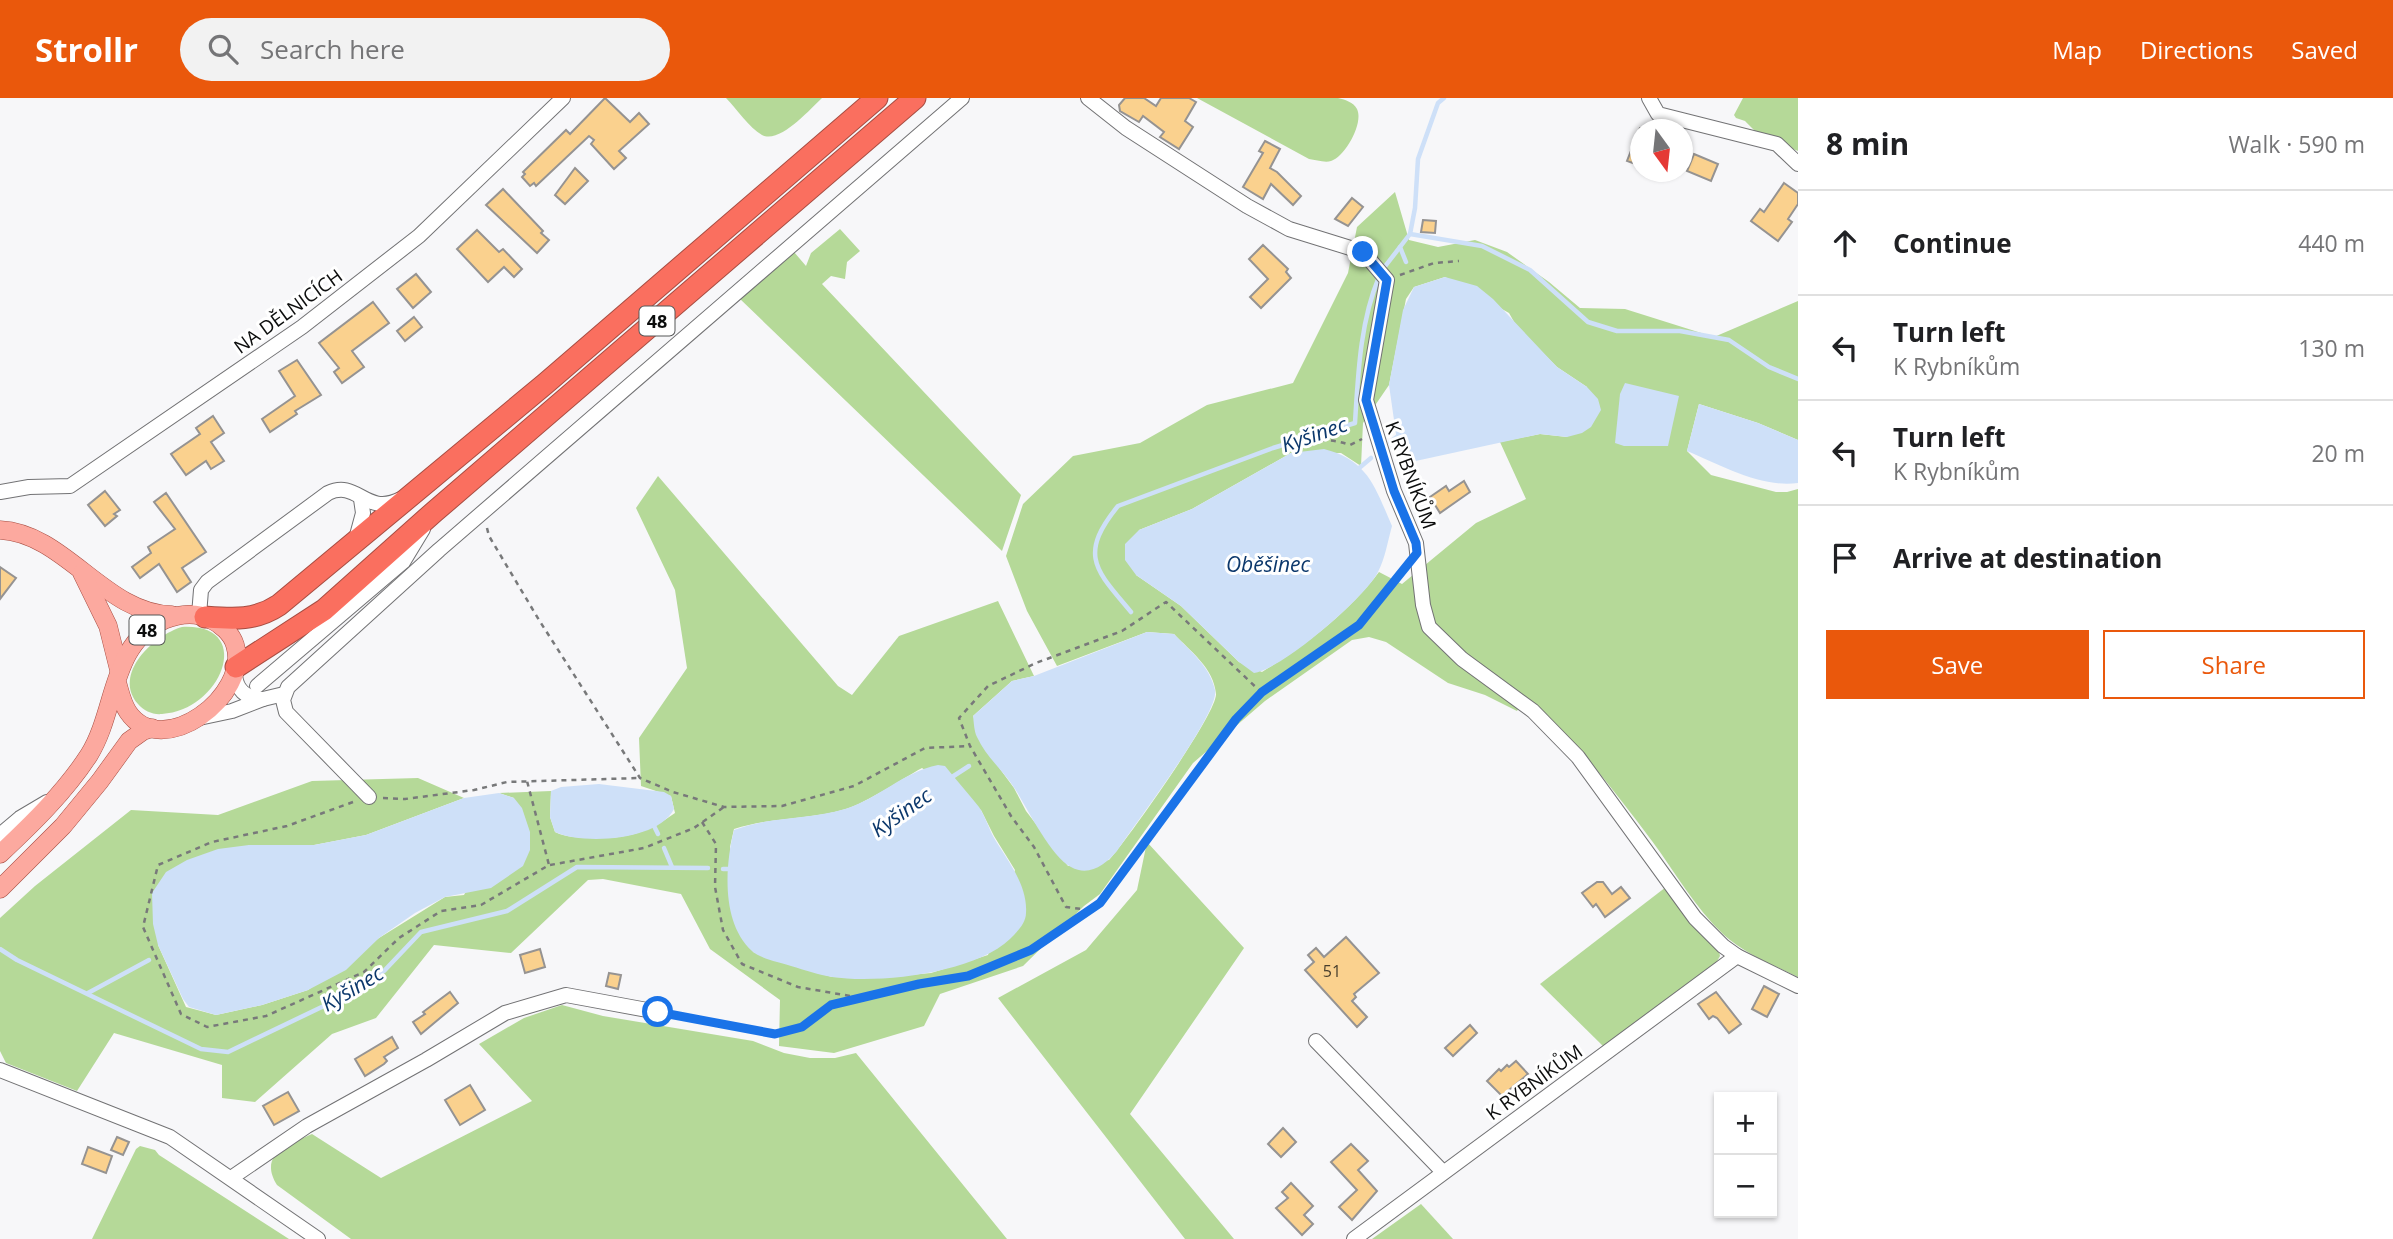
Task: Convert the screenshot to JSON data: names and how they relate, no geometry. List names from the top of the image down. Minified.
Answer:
{"streets":{"highway":["48"],"street":["NA DĚLNICÍCH","K RYBNÍKŮM"]},"water":["Kyšinec","Oběšinec"],"house_numbers":["51"],"north":"bottom","page":{"header":"Strollr","search":"Search here","nav":["Map","Directions","Saved"],"heading":["8 min","Walk · 590 m"],"list":[["Continue","440 m"],["Turn left","K Rybníkům","130 m"],["Turn left","K Rybníkům","20 m"],"Arrive at destination"],"buttons":["Save","Share"],"map_buttons":["+","−"]}}
